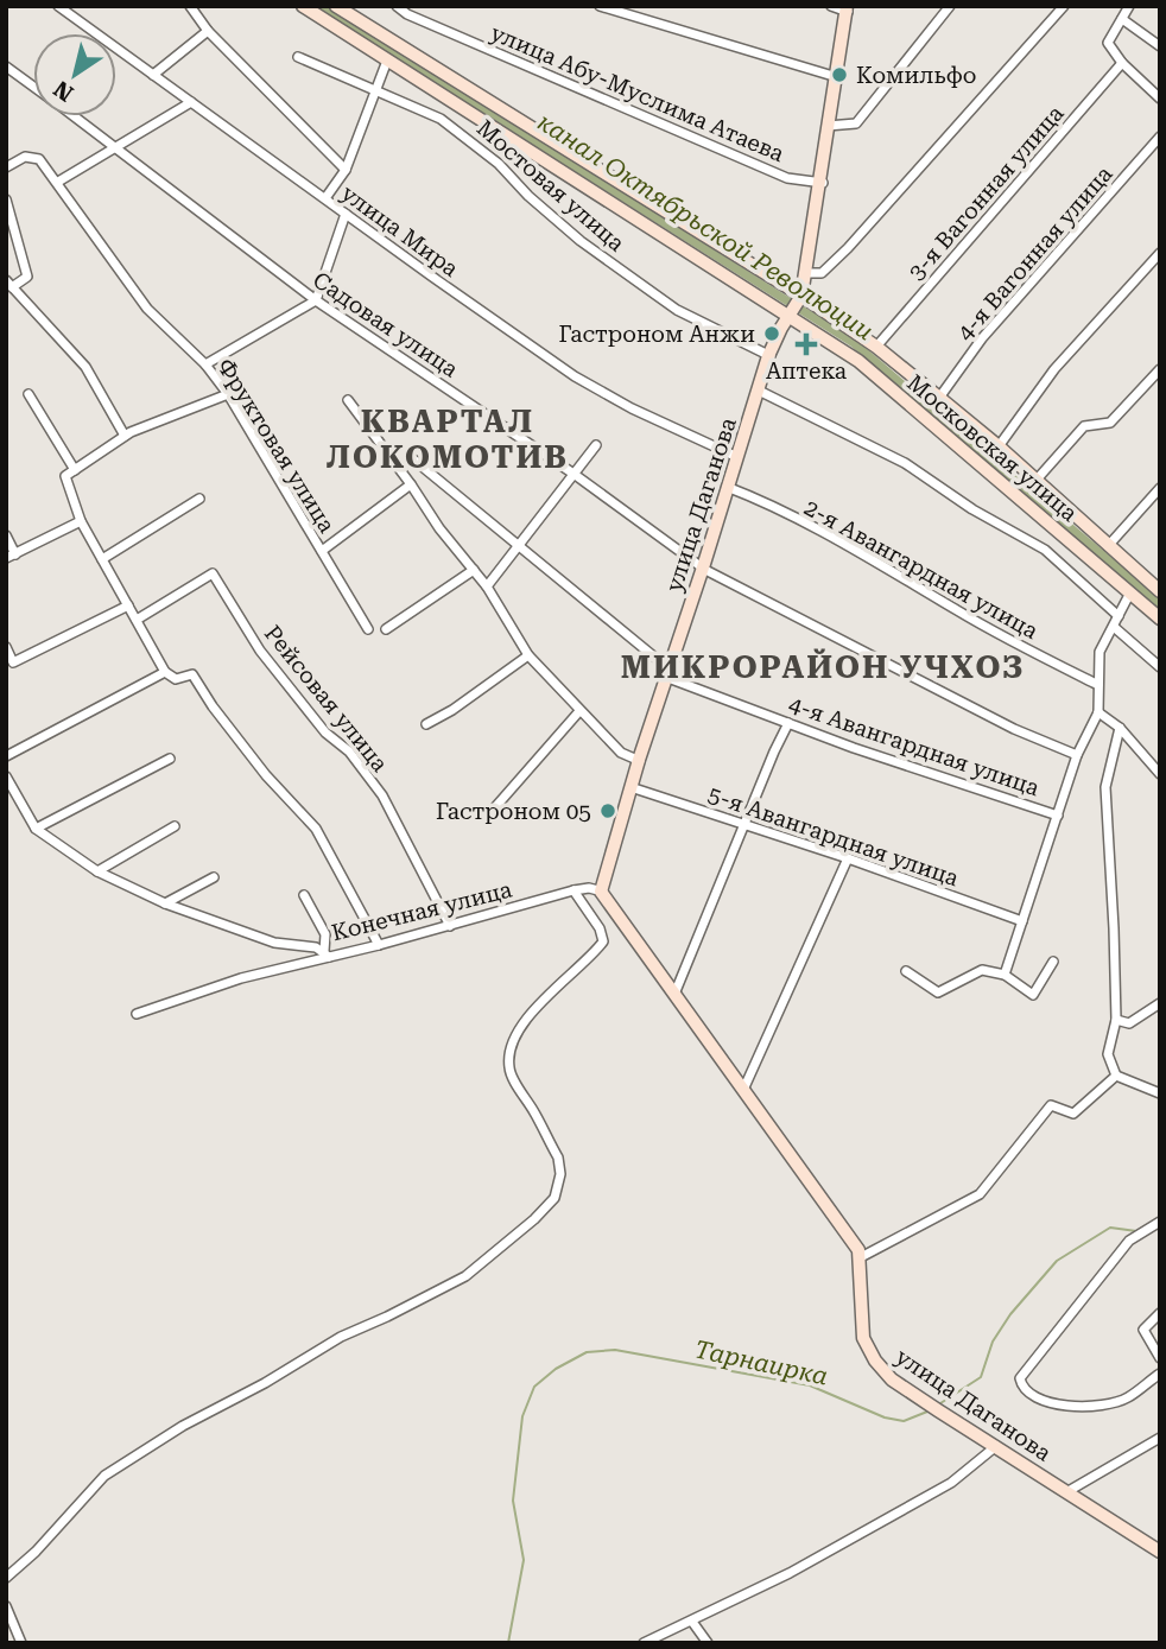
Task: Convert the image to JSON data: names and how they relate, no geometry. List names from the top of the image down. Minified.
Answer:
{"streets":{"main road":["Московская улица","улица Даганова"],"street":["улица Абу-Муслима Атаева","Мостовая улица","3-я Вагонная улица","улица Мира","4-я Вагонная улица","Садовая улица","Фруктовая улица","2-я Авангардная улица","Рейсовая улица","4-я Авангардная улица","5-я Авангардная улица","Конечная улица"]},"crossings":[["улица Абу-Муслима Атаева","улица Даганова"],["Мостовая улица","улица Даганова"],["улица Мира","улица Даганова"],["Садовая улица","улица Даганова"],["Московская улица","улица Даганова"],["улица Даганова","2-я Авангардная улица"],["улица Даганова","4-я Авангардная улица"],["улица Даганова","5-я Авангардная улица"],["улица Даганова","Конечная улица"],["Рейсовая улица","Конечная улица"]],"districts":["КВАРТАЛ ЛОКОМОТИВ","МИКРОРАЙОН УЧХОЗ"],"water":["канал Октябрьской Революции","Тарнаирка"],"places":{"other":["Комильфо","Гастроном Анжи","Гастроном 05"],"health":["Аптека"]},"north":"bottom left"}
